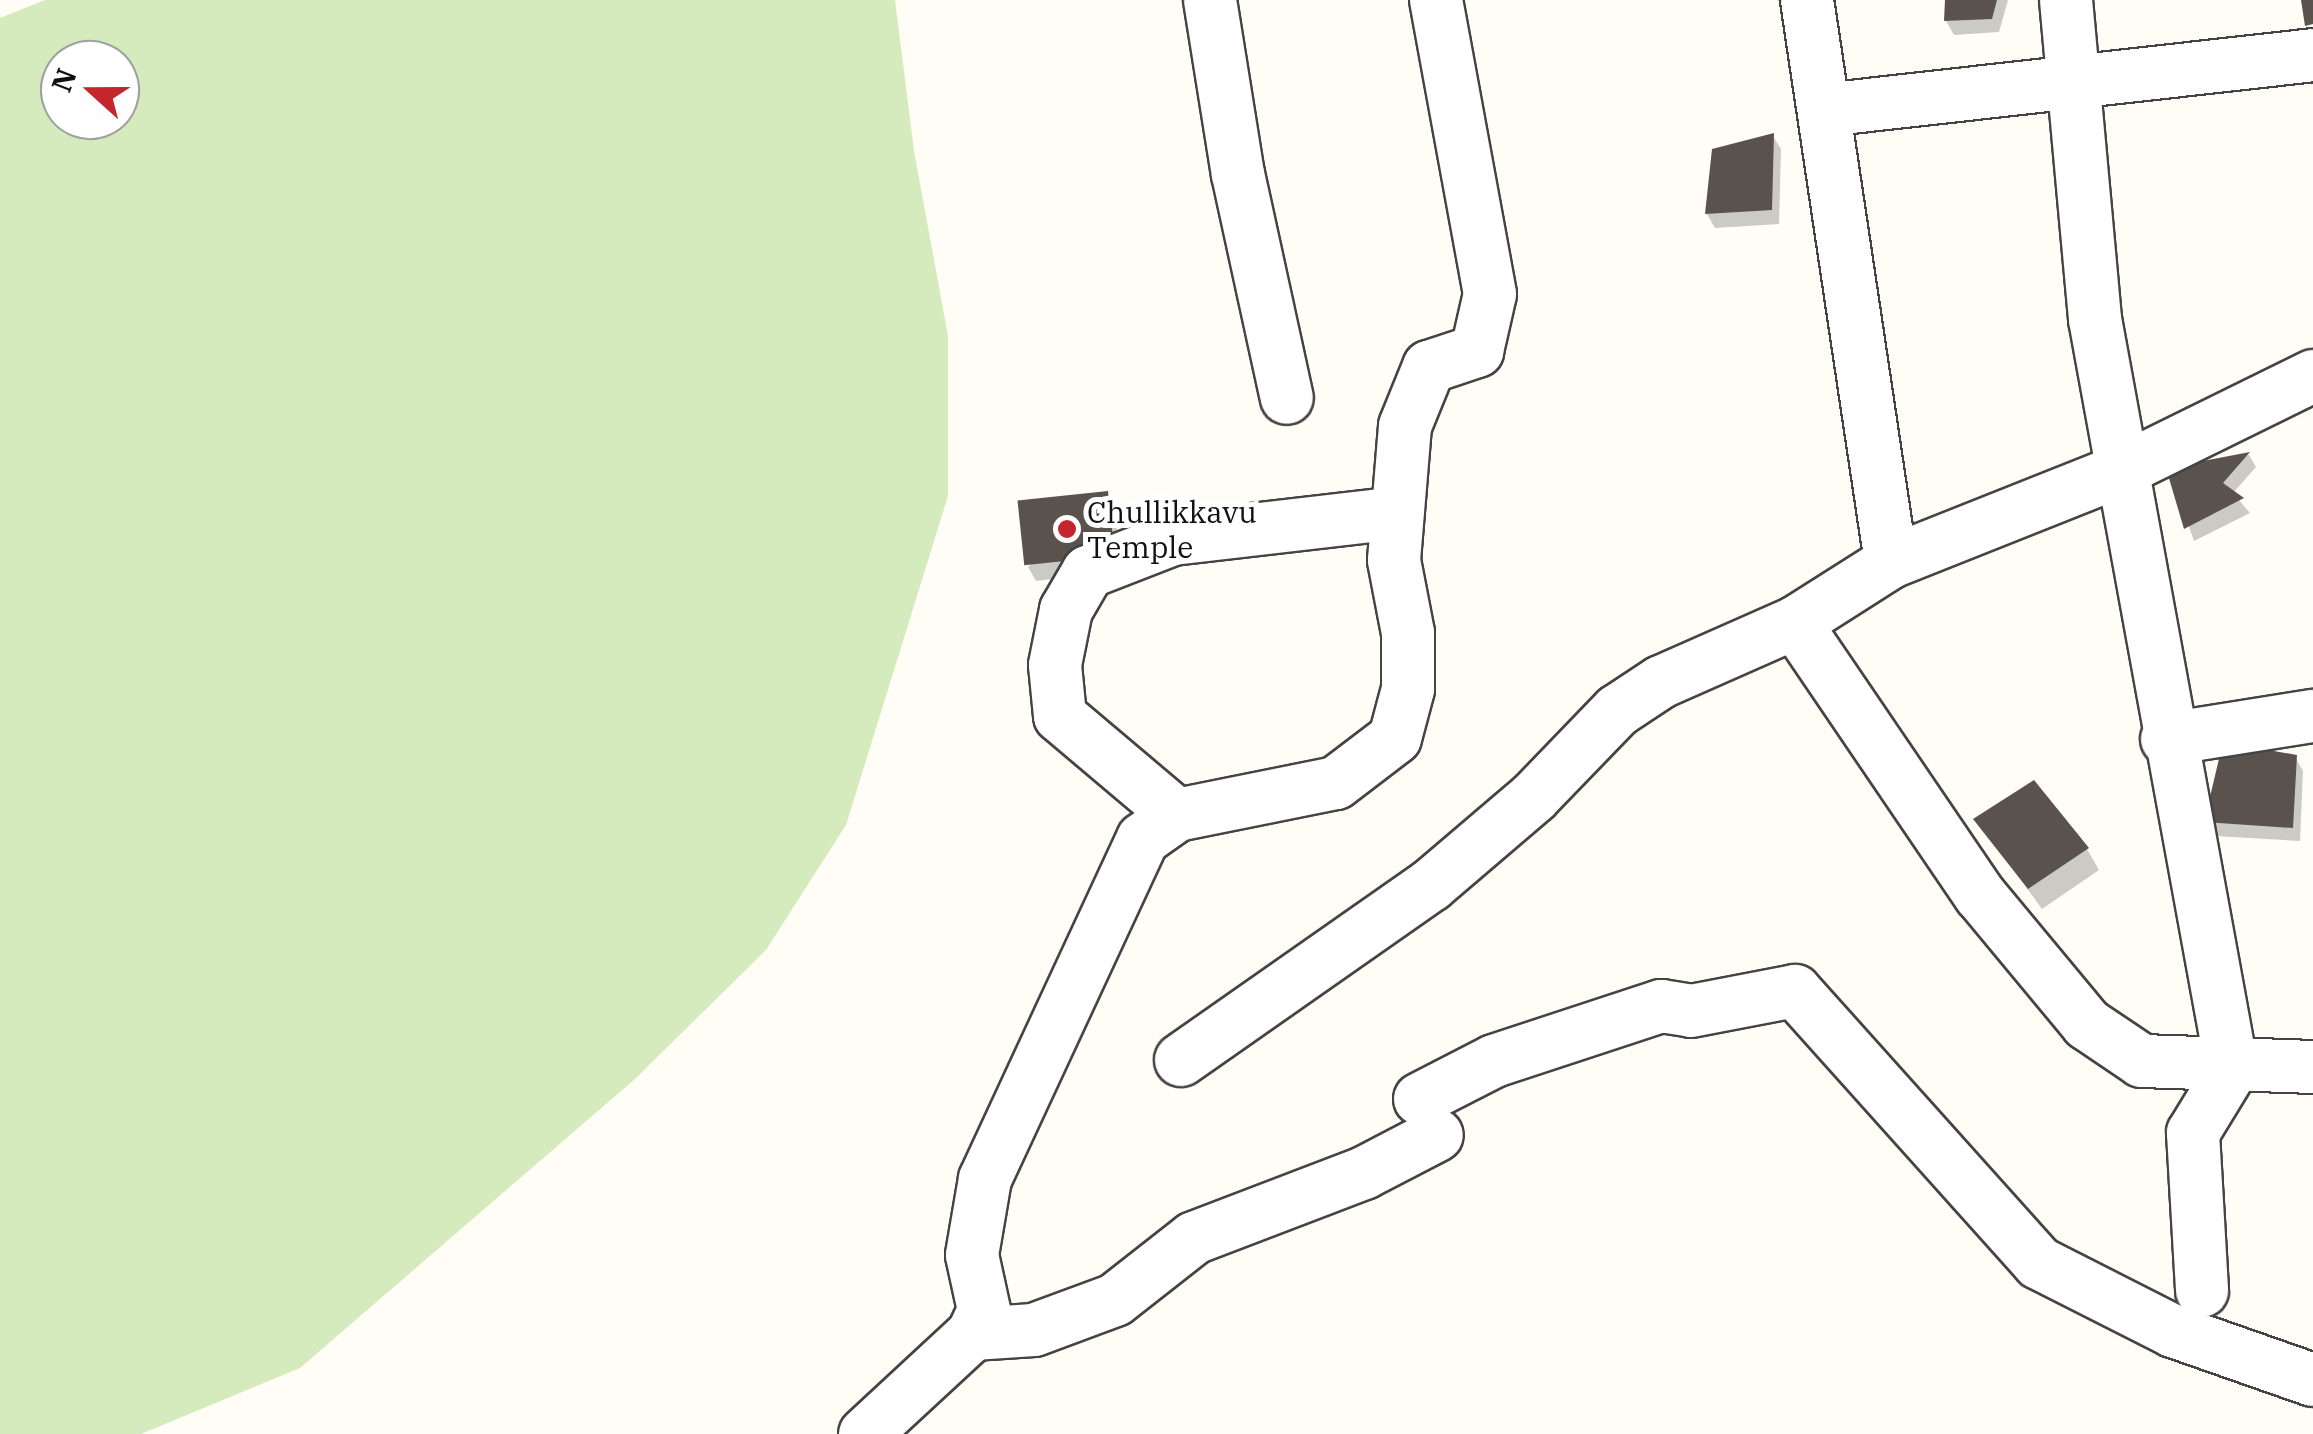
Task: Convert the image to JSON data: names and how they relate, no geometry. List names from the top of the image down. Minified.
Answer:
{"places":["Chullikkavu Temple"],"north":"left"}
